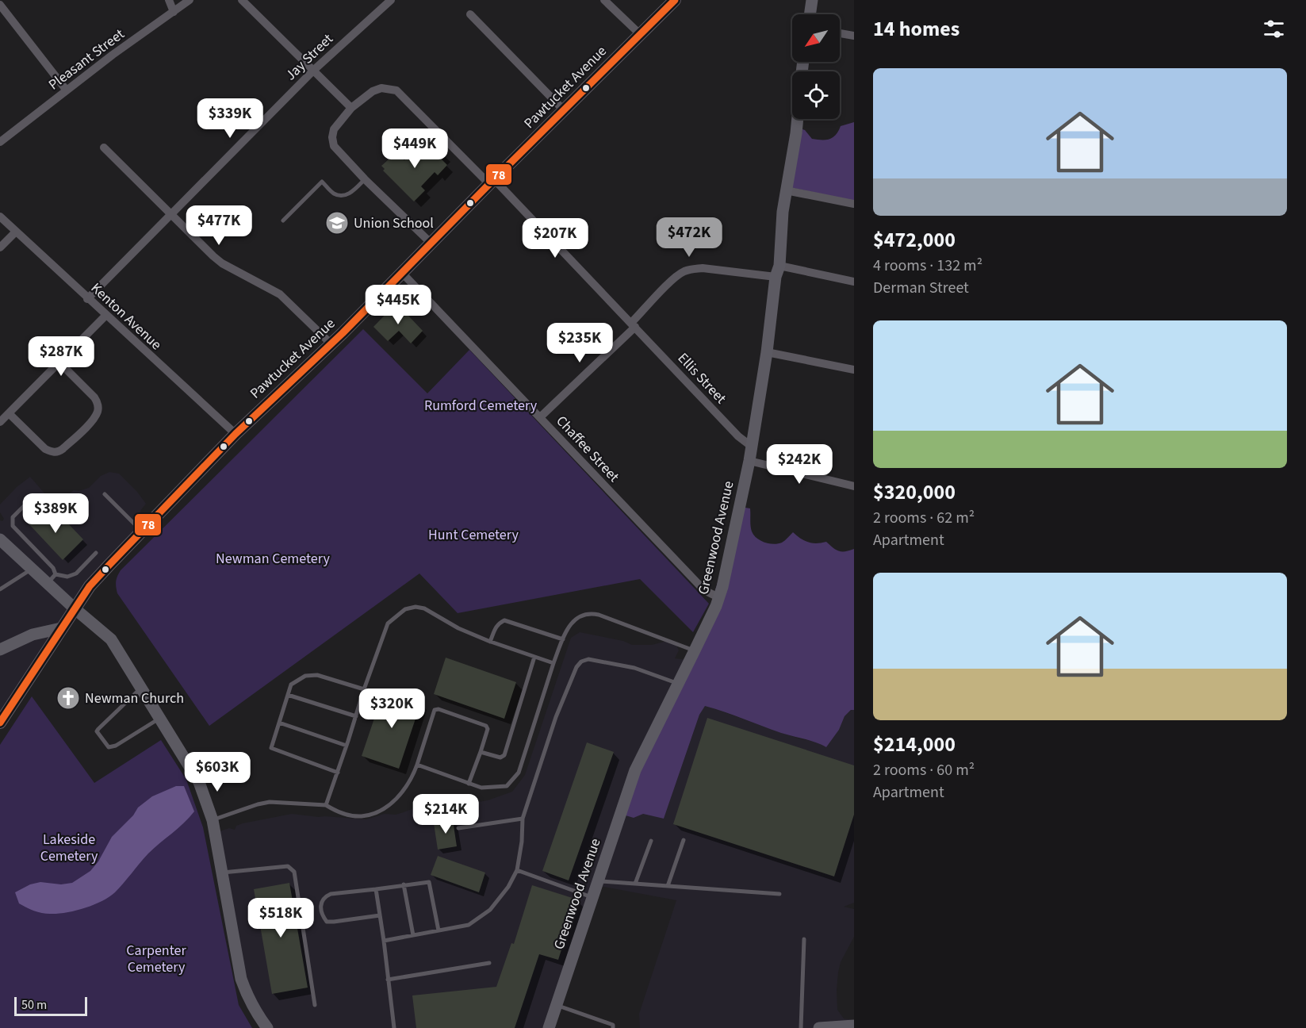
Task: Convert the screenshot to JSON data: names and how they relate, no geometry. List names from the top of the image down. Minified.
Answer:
{"streets":{"main road":["Pawtucket Avenue"],"street":["Jay Street","Pleasant Street","Kenton Avenue","Ellis Street","Chaffee Street","Greenwood Avenue"]},"crossings":[["Jay Street","Kenton Avenue"],["Pawtucket Avenue","Kenton Avenue"],["Pawtucket Avenue","Ellis Street"],["Pawtucket Avenue","Chaffee Street"],["Ellis Street","Greenwood Avenue"],["Chaffee Street","Greenwood Avenue"]],"parks":["Rumford Cemetery","Hunt Cemetery","Newman Cemetery","Lakeside Cemetery","Carpenter Cemetery"],"places":{"school or university":["Union School"],"church":["Newman Church"]},"lines":["transit line 78"],"scale_bar":"50 m","north":"bottom left","page":{"heading":"14 homes","list":[{"name":"$472,000","note":"4 rooms · 132 m² · Derman Street"},{"name":"$320,000","note":"2 rooms · 62 m² · Apartment"},{"name":"$214,000","note":"2 rooms · 60 m² · Apartment"}],"price":["$339K","$449K","$477K","$472K","$207K","$445K","$235K","$287K","$242K","$389K","$320K","$603K","$214K","$518K"],"scale":"50 m"}}
